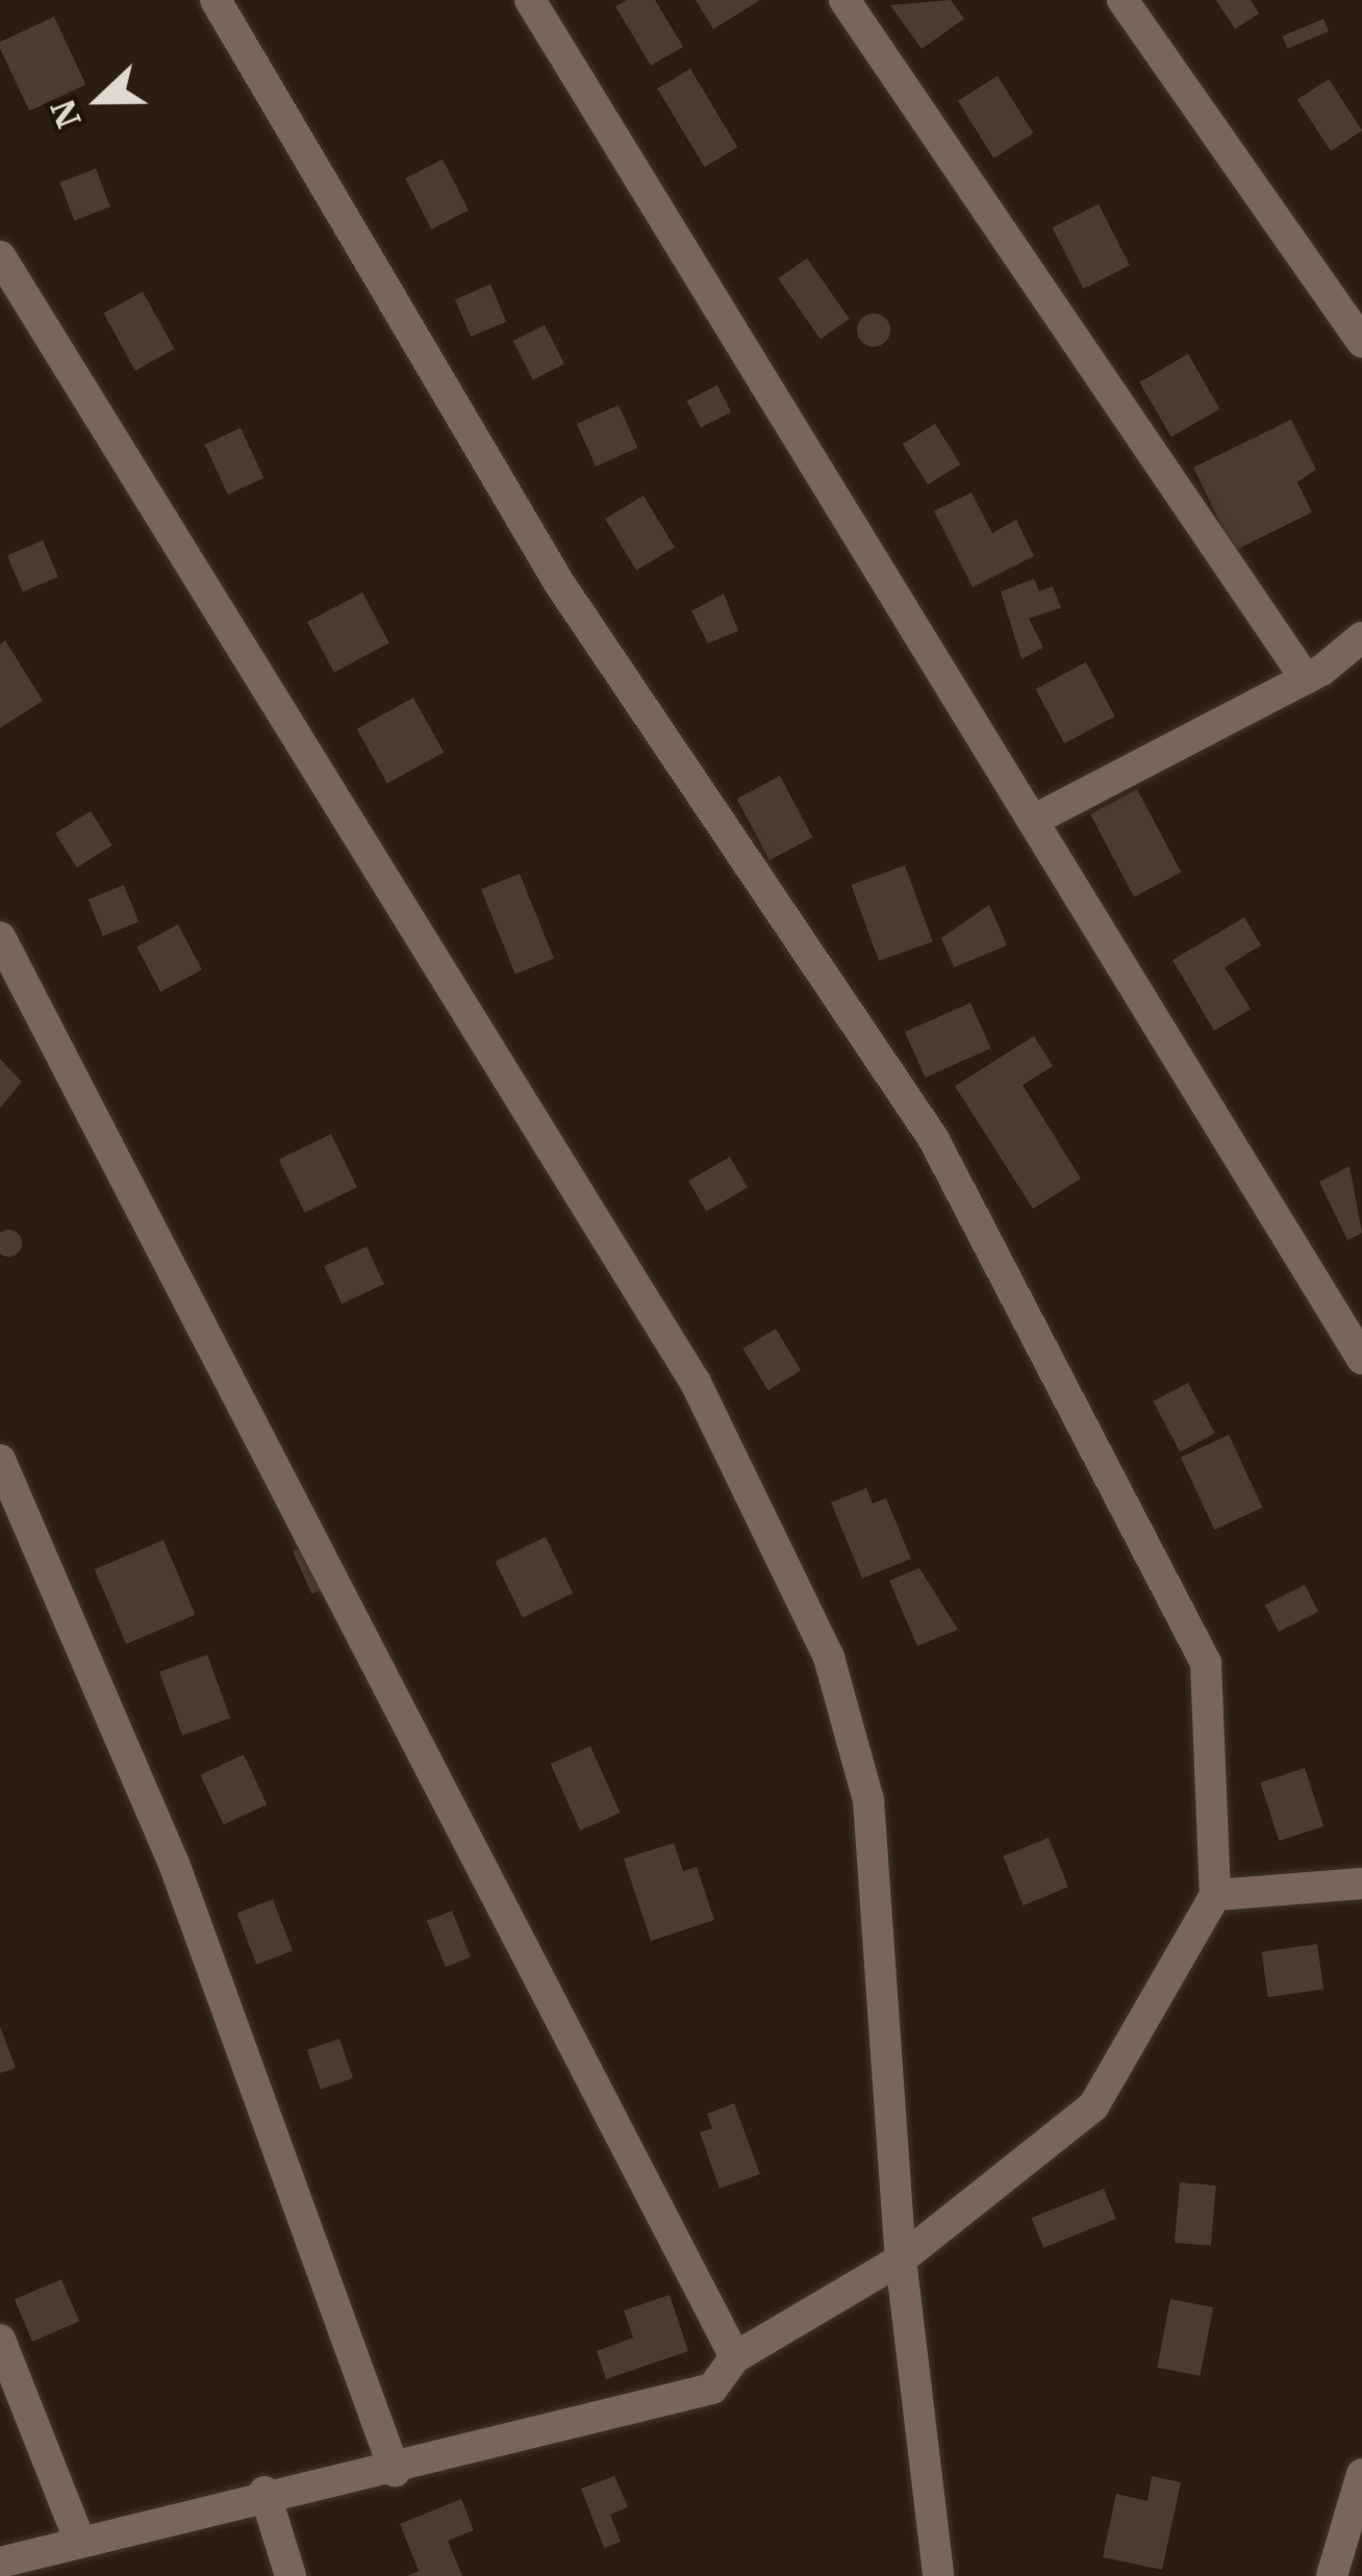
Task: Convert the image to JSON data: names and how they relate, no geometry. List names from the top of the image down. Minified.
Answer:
{"north":"left"}
